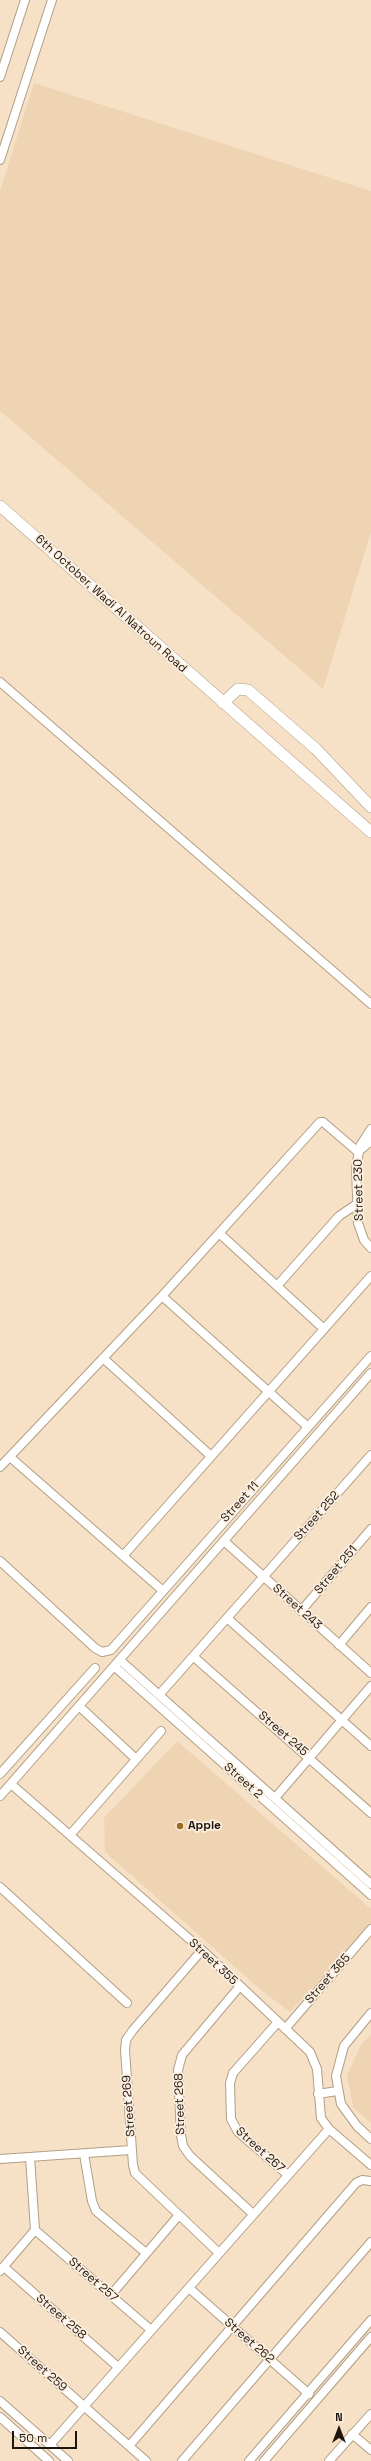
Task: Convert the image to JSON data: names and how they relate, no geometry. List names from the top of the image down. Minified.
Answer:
{"streets":{"street":["6th October, Wadi Al Natroun Road","Street 230","Street 11","Street 252","Street 251","Street 243","Street 245","Street 2","Street 355","Street 365","Street 268","Street 269","Street 267","Street 257","Street 258","Street 262","Street 259"]},"crossings":[["Street 11","Street 243"],["Street 11","Street 2"],["Street 11","Street 355"],["Street 252","Street 243"],["Street 252","Street 245"],["Street 252","Street 2"],["Street 251","Street 243"],["Street 355","Street 365"],["Street 355","Street 268"],["Street 355","Street 269"],["Street 355","Street 267"]],"places":["Apple"],"scale_bar":"50 m","north":"top"}
